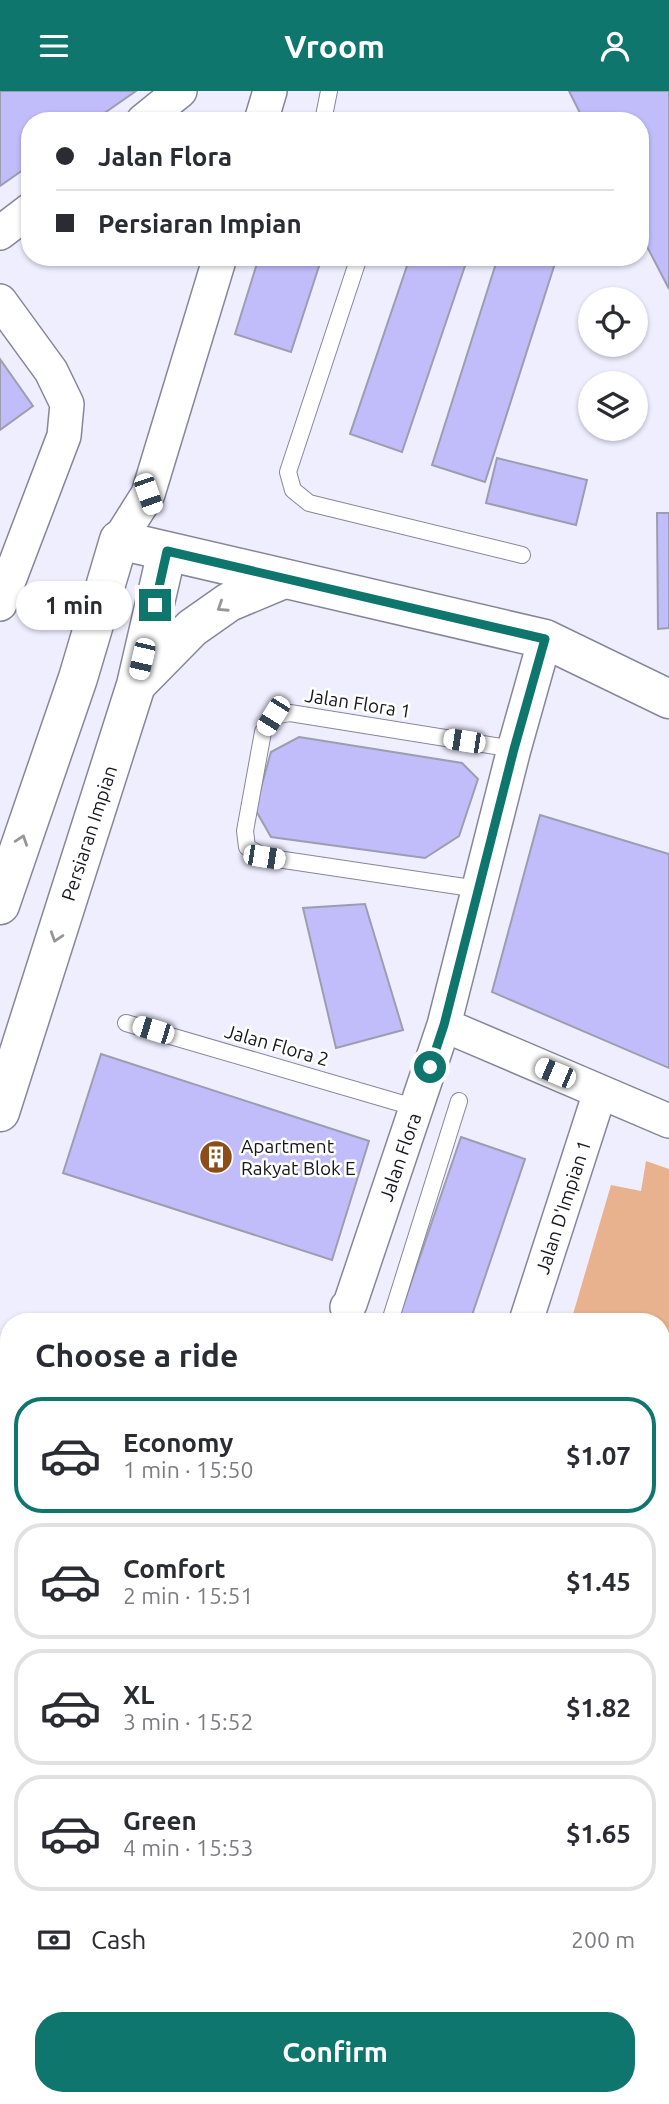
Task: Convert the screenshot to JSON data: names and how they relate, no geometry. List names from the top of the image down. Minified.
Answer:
{"streets":{"street":["Persiaran Impian","Jalan Flora","Jalan D'Impian 1"],"lane":["Jalan Flora 1","Jalan Flora 2"]},"crossings":[["Jalan Flora 1","Jalan Flora"],["Jalan Flora 2","Jalan Flora"]],"places":{"building":["Apartment Rakyat Blok E"]},"page":{"header":"Vroom","banner":["Jalan Flora","Persiaran Impian"],"bubble":"1 min","heading":"Choose a ride","list":[{"name":"Economy","note":"1 min · 15:50","value":"$1.07"},{"name":"Comfort","note":"2 min · 15:51","value":"$1.45"},{"name":"XL","note":"3 min · 15:52","value":"$1.82"},{"name":"Green","note":"4 min · 15:53","value":"$1.65"}],"pay":["Cash","200 m"],"buttons":"Confirm"}}
